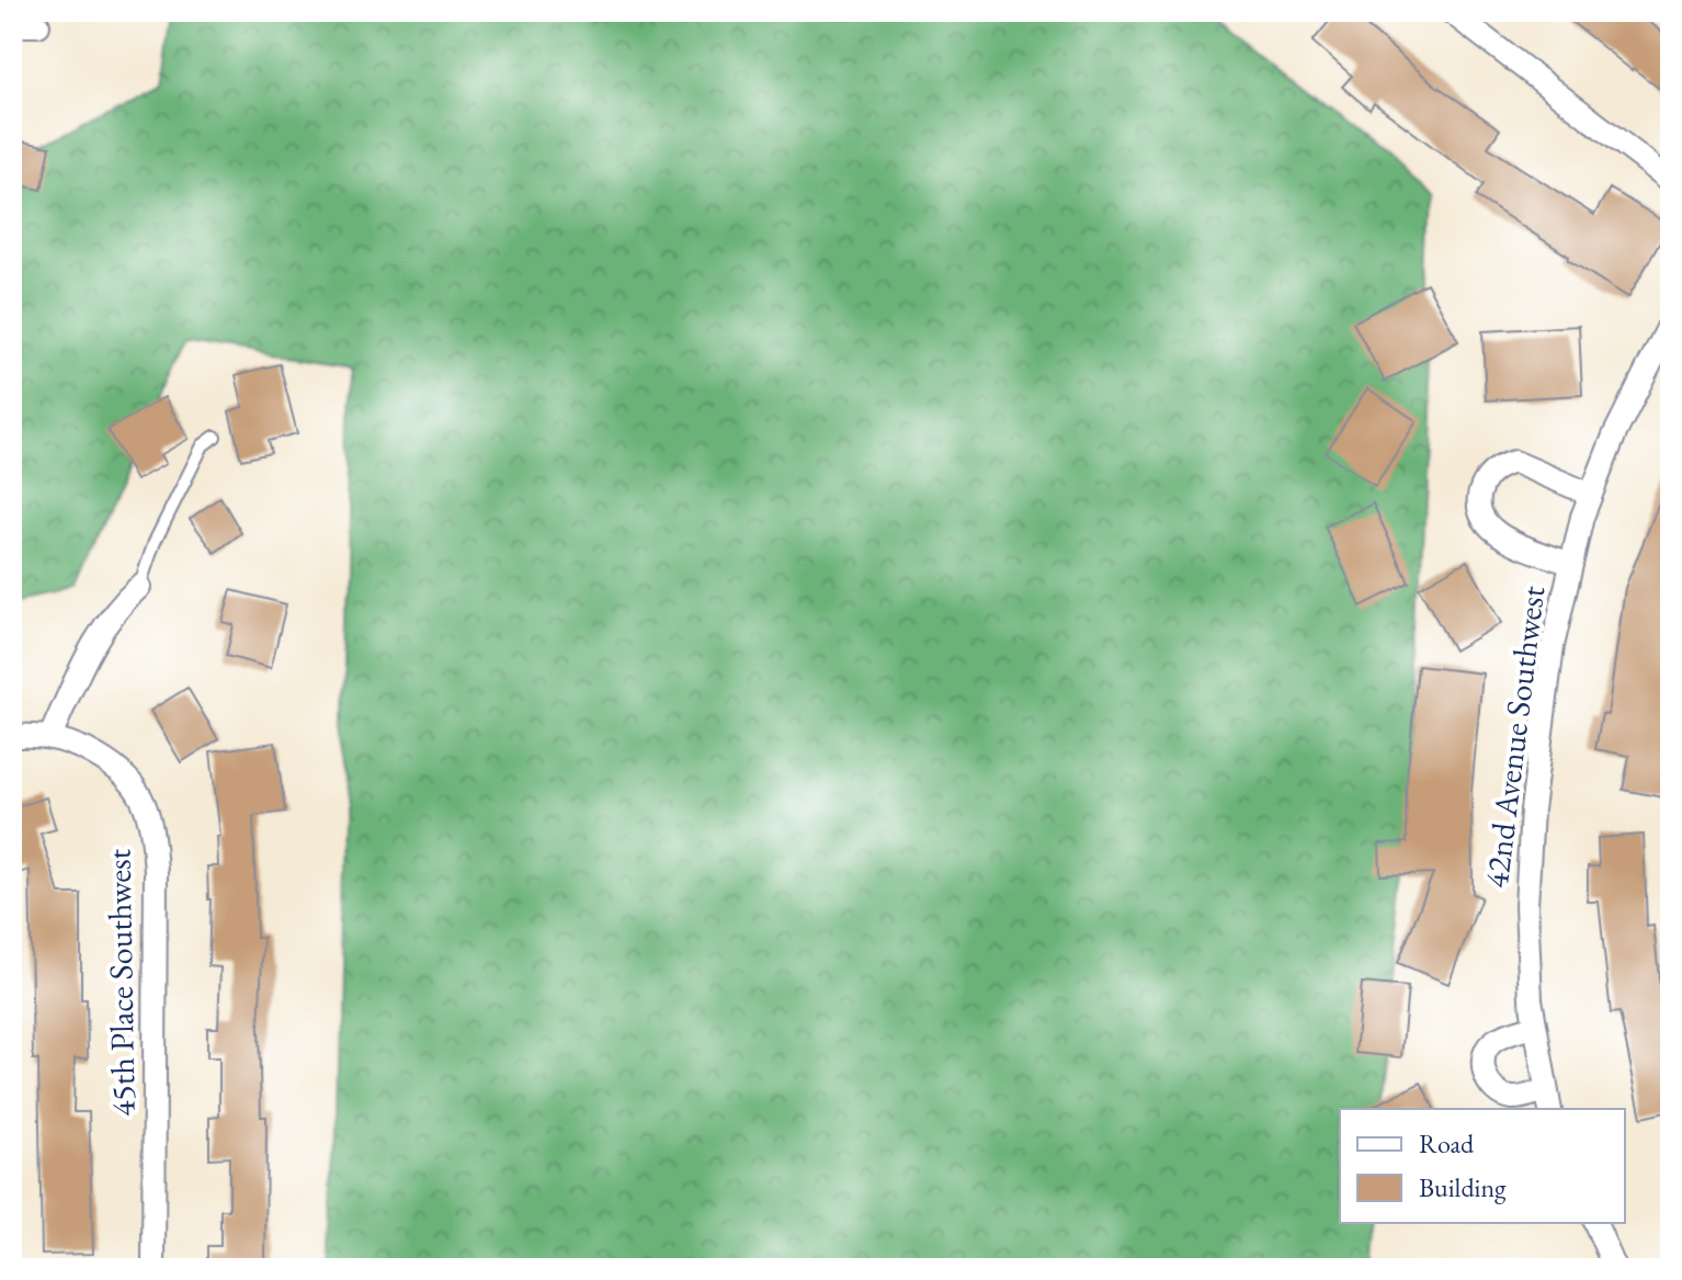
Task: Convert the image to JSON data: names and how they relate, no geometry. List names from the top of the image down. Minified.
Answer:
{"streets":{"street":["42nd Avenue Southwest","45th Place Southwest"]},"legend":["Road","Building"]}
